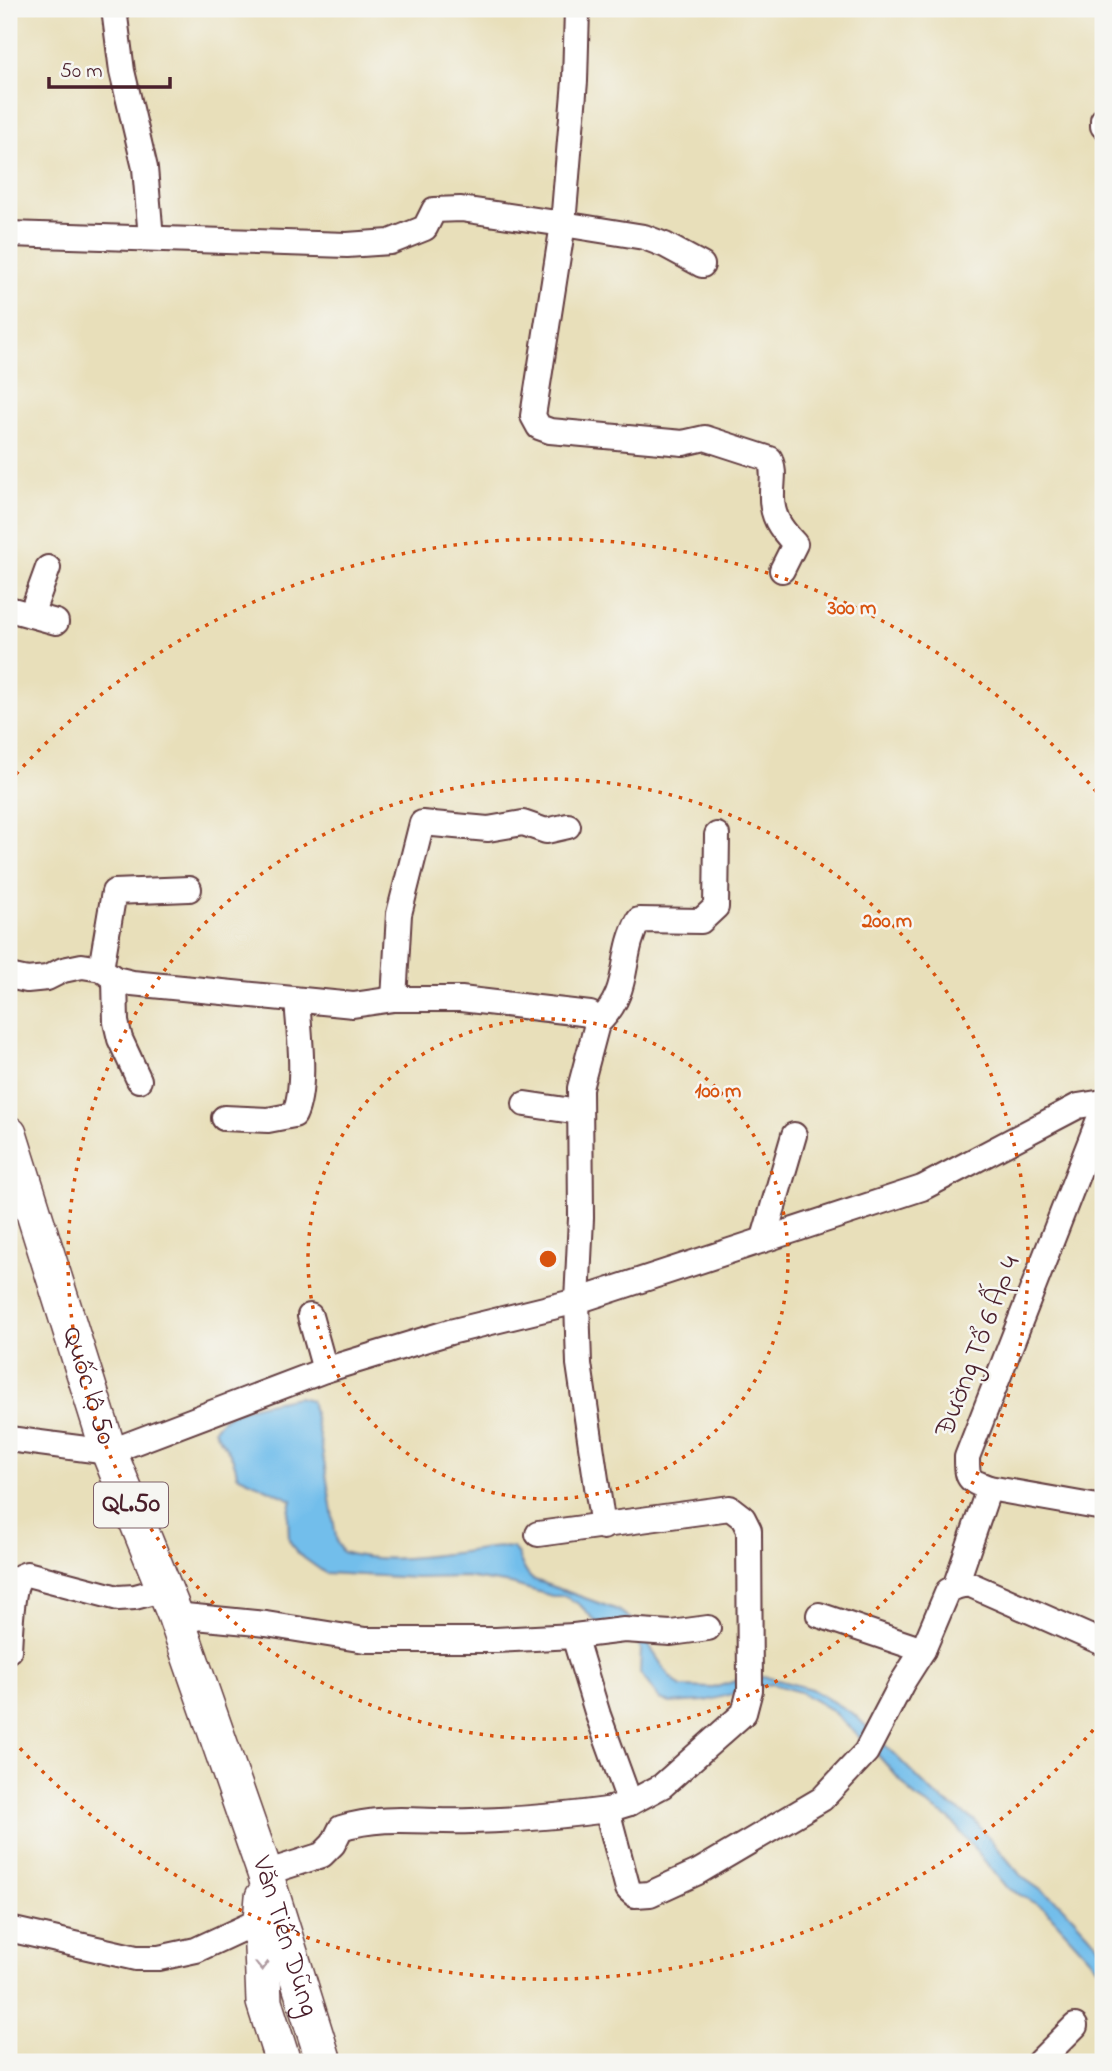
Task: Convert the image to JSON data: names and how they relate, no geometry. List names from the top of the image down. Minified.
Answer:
{"streets":{"highway":["Quốc lộ 50","QL.50","Văn Tiến Dũng"],"street":["Đường Tổ 6 Ấp 4"]},"crossings":[["Quốc lộ 50","Văn Tiến Dũng"]],"scale_bar":"50 m","rings":["300 m","200 m","100 m"]}
